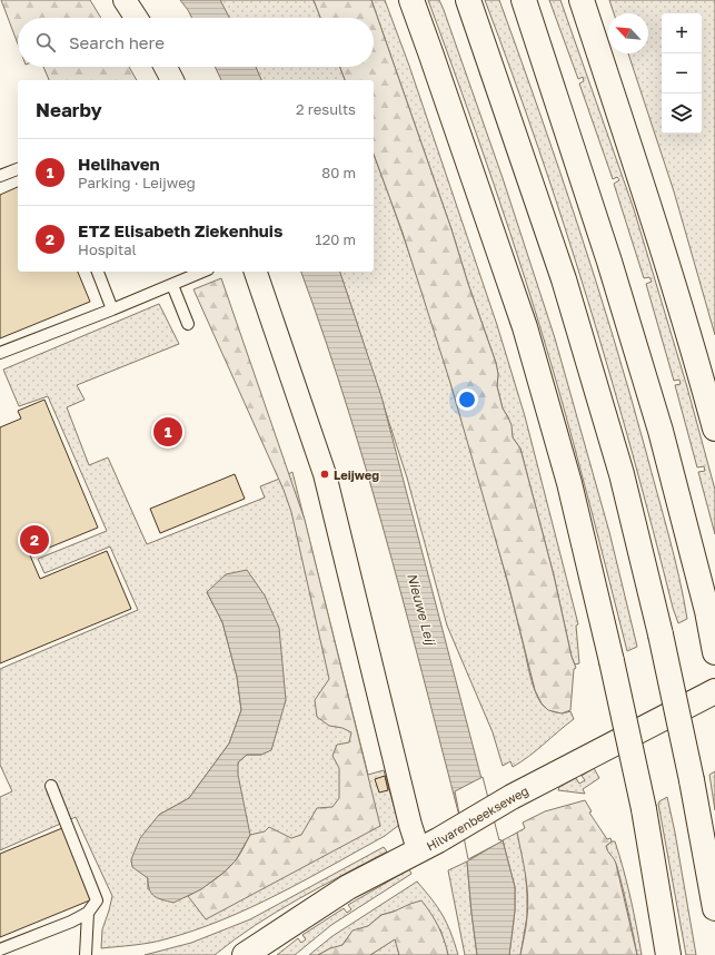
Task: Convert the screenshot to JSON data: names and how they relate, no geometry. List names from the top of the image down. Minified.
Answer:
{"streets":{"main road":["Hilvarenbeekseweg"]},"water":["Nieuwe Leij"],"places":["Leijweg"],"north":"top left","page":{"map_buttons":["+","−"],"search":"Search here","heading":["Nearby","2 results"],"list":[{"mark":"1","name":"Helihaven","note":"Parking · Leijweg","value":"80 m"},{"mark":"2","name":"ETZ Elisabeth Ziekenhuis","note":"Hospital","value":"120 m"}],"pins":["1","2"]}}
